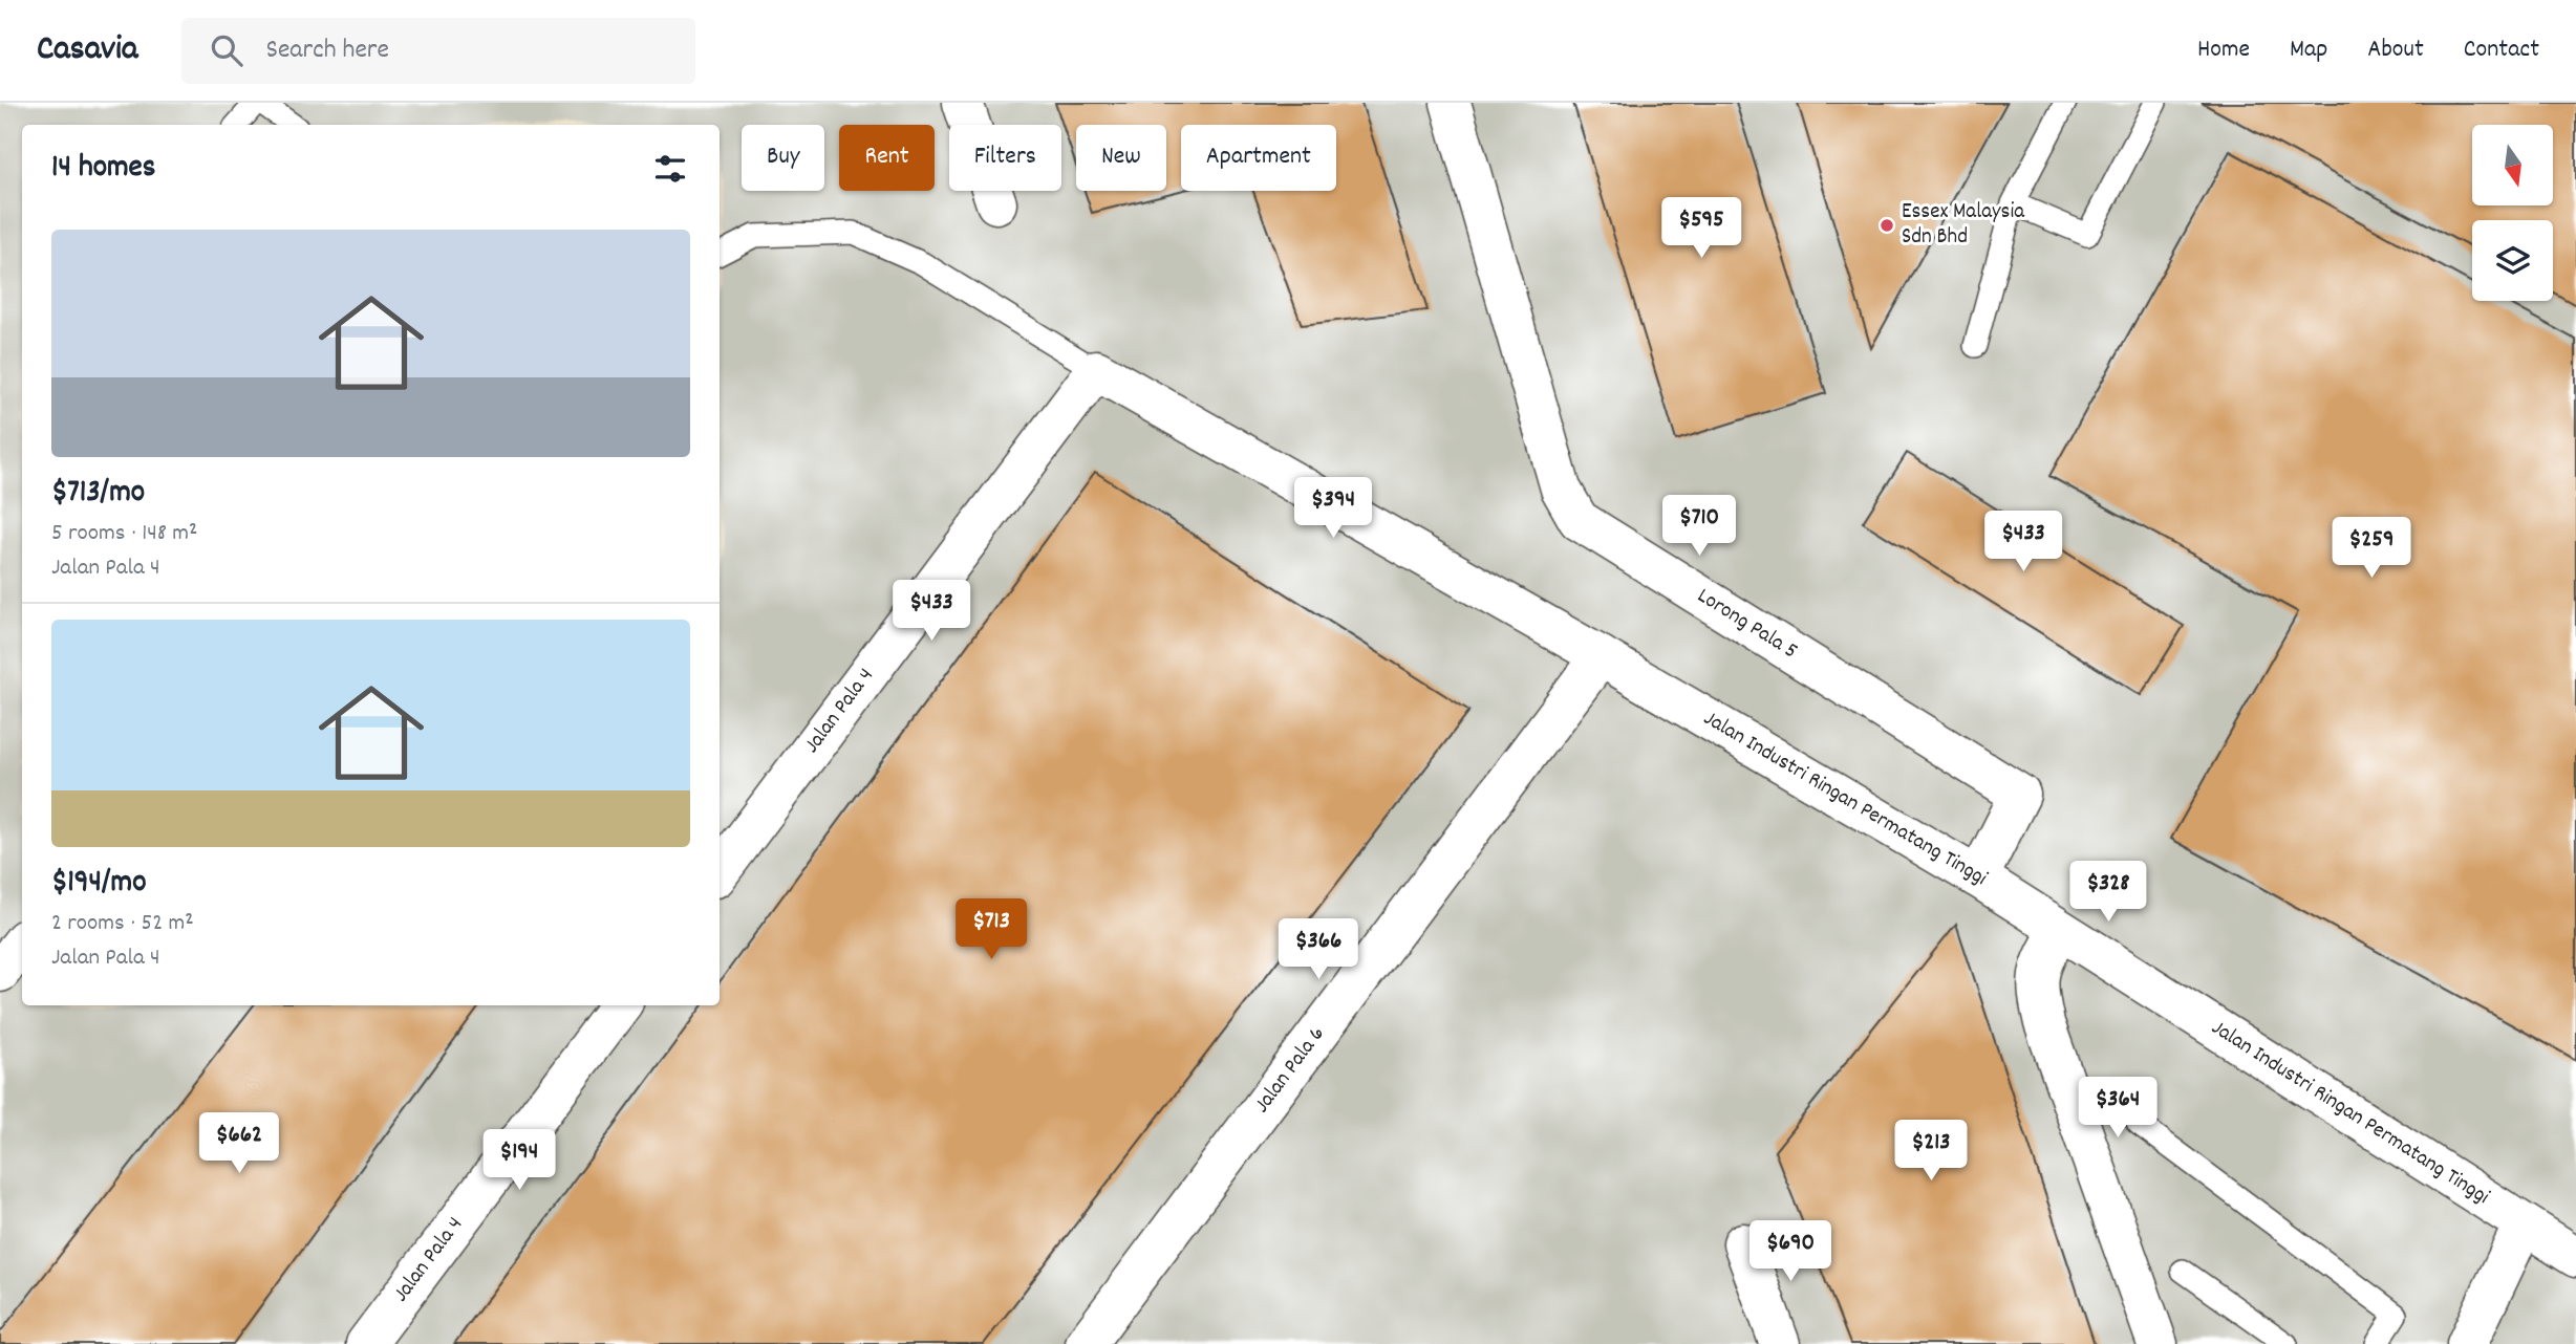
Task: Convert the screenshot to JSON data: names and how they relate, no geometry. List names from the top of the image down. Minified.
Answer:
{"streets":{"street":["Lorong Pala 5","Jalan Pala 4","Jalan Industri Ringan Permatang Tinggi","Jalan Pala 6"]},"crossings":[["Lorong Pala 5","Jalan Industri Ringan Permatang Tinggi"],["Jalan Pala 4","Jalan Industri Ringan Permatang Tinggi"],["Jalan Industri Ringan Permatang Tinggi","Jalan Pala 6"]],"places":["Essex Malaysia Sdn Bhd"],"north":"bottom","page":{"header":"Casavia","search":"Search here","nav":["Home","Map","About","Contact"],"chip":["Buy","Rent","Filters","New","Apartment"],"heading":"14 homes","price":["$595","$394","$710","$433","$259","$433","$328","$713","$366","$364","$662","$213","$194","$690"],"list":[{"name":"$713/mo","note":"5 rooms · 148 m² · Jalan Pala 4"},{"name":"$194/mo","note":"2 rooms · 52 m² · Jalan Pala 4"}]}}
